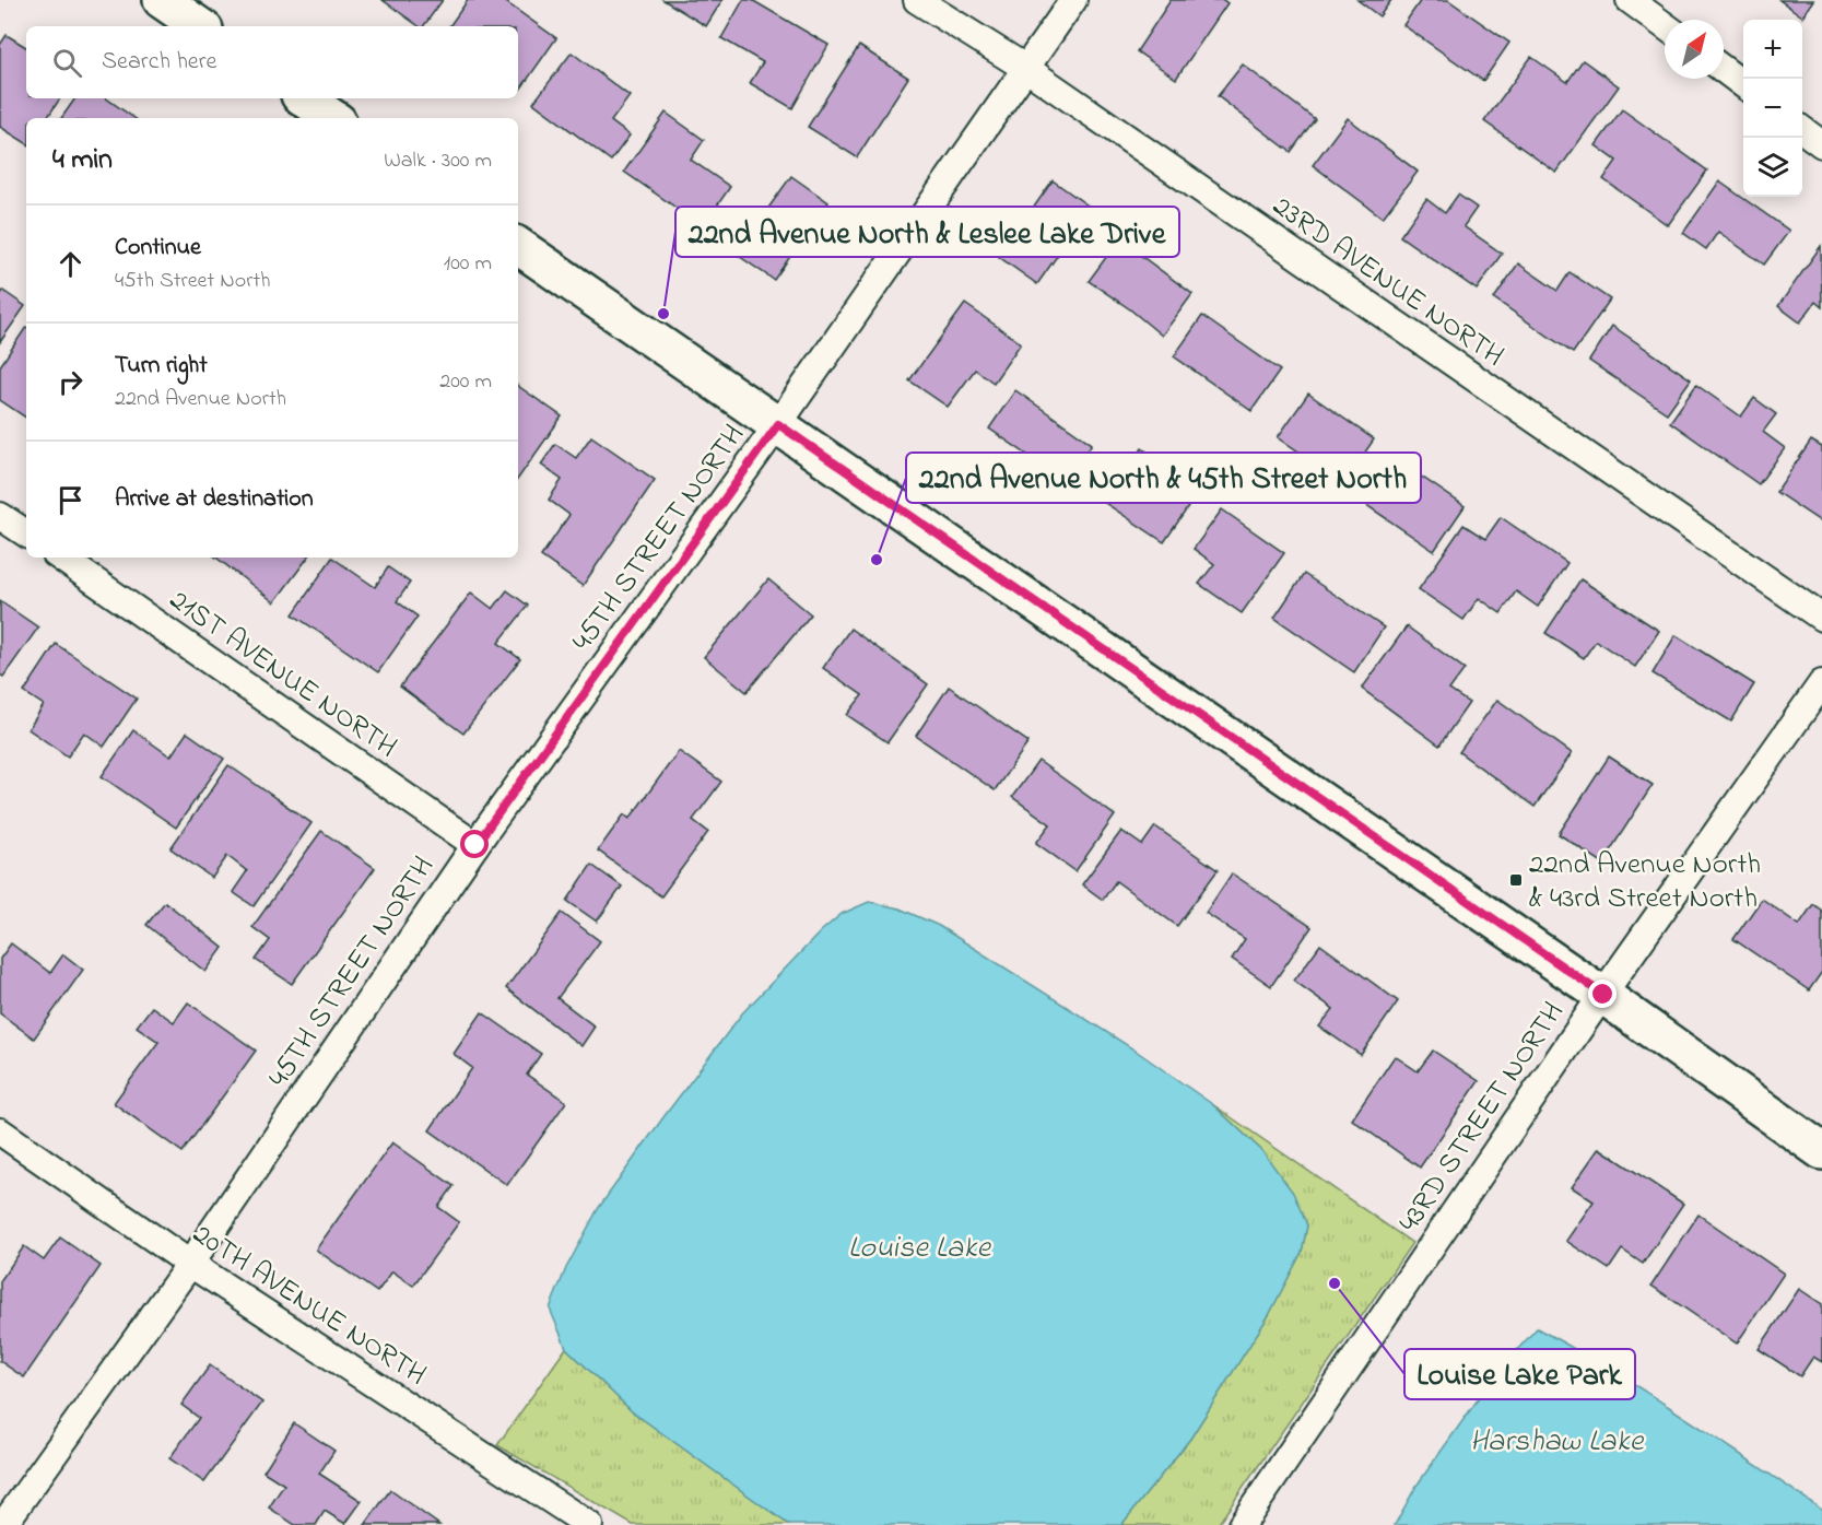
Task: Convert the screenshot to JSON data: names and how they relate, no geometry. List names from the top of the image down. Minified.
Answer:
{"streets":{"street":["23RD AVENUE NORTH","45TH STREET NORTH","21ST AVENUE NORTH","43RD STREET NORTH","20TH AVENUE NORTH"]},"crossings":[["23RD AVENUE NORTH","45TH STREET NORTH"],["45TH STREET NORTH","21ST AVENUE NORTH"],["45TH STREET NORTH","20TH AVENUE NORTH"]],"water":["Louise Lake","Harshaw Lake"],"places":{"other":["22nd Avenue North & Leslee Lake Drive","22nd Avenue North & 45th Street North","Louise Lake Park"],"transit":["22nd Avenue North & 43rd Street North"]},"north":"top right","page":{"map_buttons":["+","−"],"search":"Search here","heading":["4 min","Walk · 300 m"],"list":[["Continue","45th Street North","100 m"],["Turn right","22nd Avenue North","200 m"],"Arrive at destination"]}}
